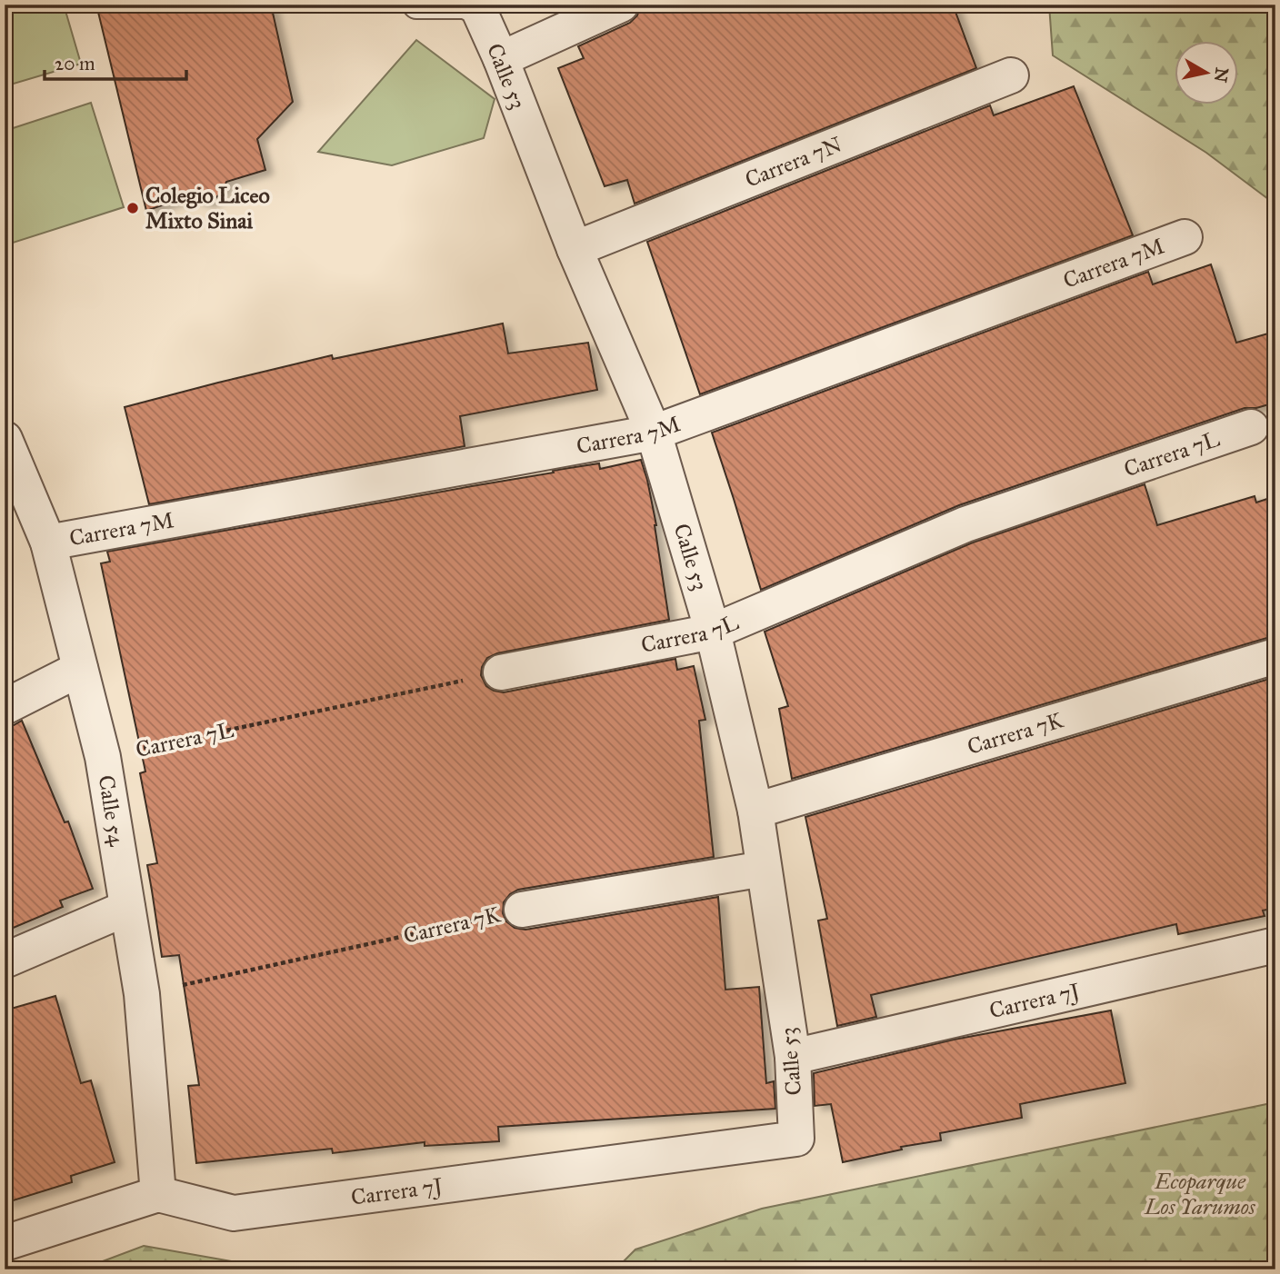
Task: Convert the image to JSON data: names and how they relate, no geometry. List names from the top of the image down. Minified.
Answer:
{"streets":{"street":["Calle 53","Carrera 7N","Carrera 7M","Carrera 7L","Carrera 7K","Calle 54","Carrera 7J"]},"crossings":[["Calle 53","Carrera 7N"],["Calle 53","Carrera 7M"],["Calle 53","Carrera 7L"],["Calle 53","Carrera 7K"],["Calle 53","Carrera 7J"],["Carrera 7M","Calle 54"],["Carrera 7L","Calle 54"],["Carrera 7K","Calle 54"],["Calle 54","Carrera 7J"]],"parks":["Ecoparque Los Yarumos"],"places":["Colegio Liceo Mixto Sinai"],"scale_bar":"20 m","north":"right"}
